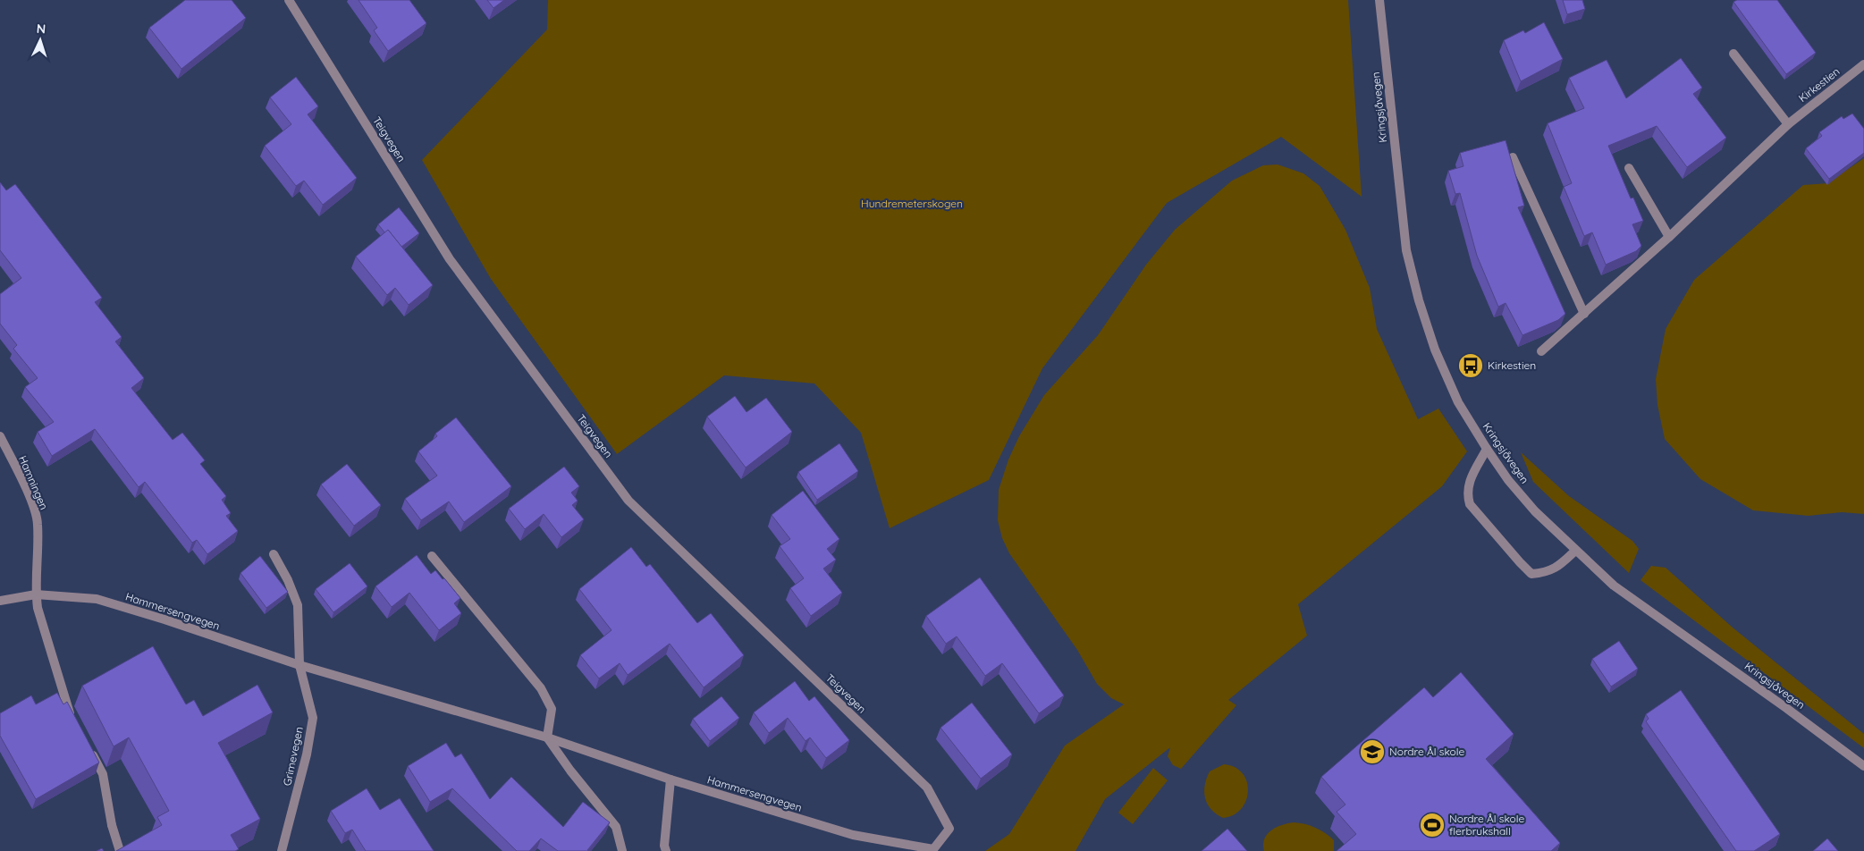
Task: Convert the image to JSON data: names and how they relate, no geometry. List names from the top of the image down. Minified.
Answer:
{"streets":{"street":["Kirkestien","Kringsjåvegen","Teigvegen","Hamningen","Hammersengvegen","Grimevegen"]},"crossings":[["Teigvegen","Hammersengvegen"],["Hamningen","Hammersengvegen"],["Hammersengvegen","Grimevegen"]],"parks":["Hundremeterskogen"],"places":{"bus stop":["Kirkestien"],"school or university":["Nordre Ål skole"],"sports":["Nordre Ål skole flerbrukshall"]},"north":"top"}
